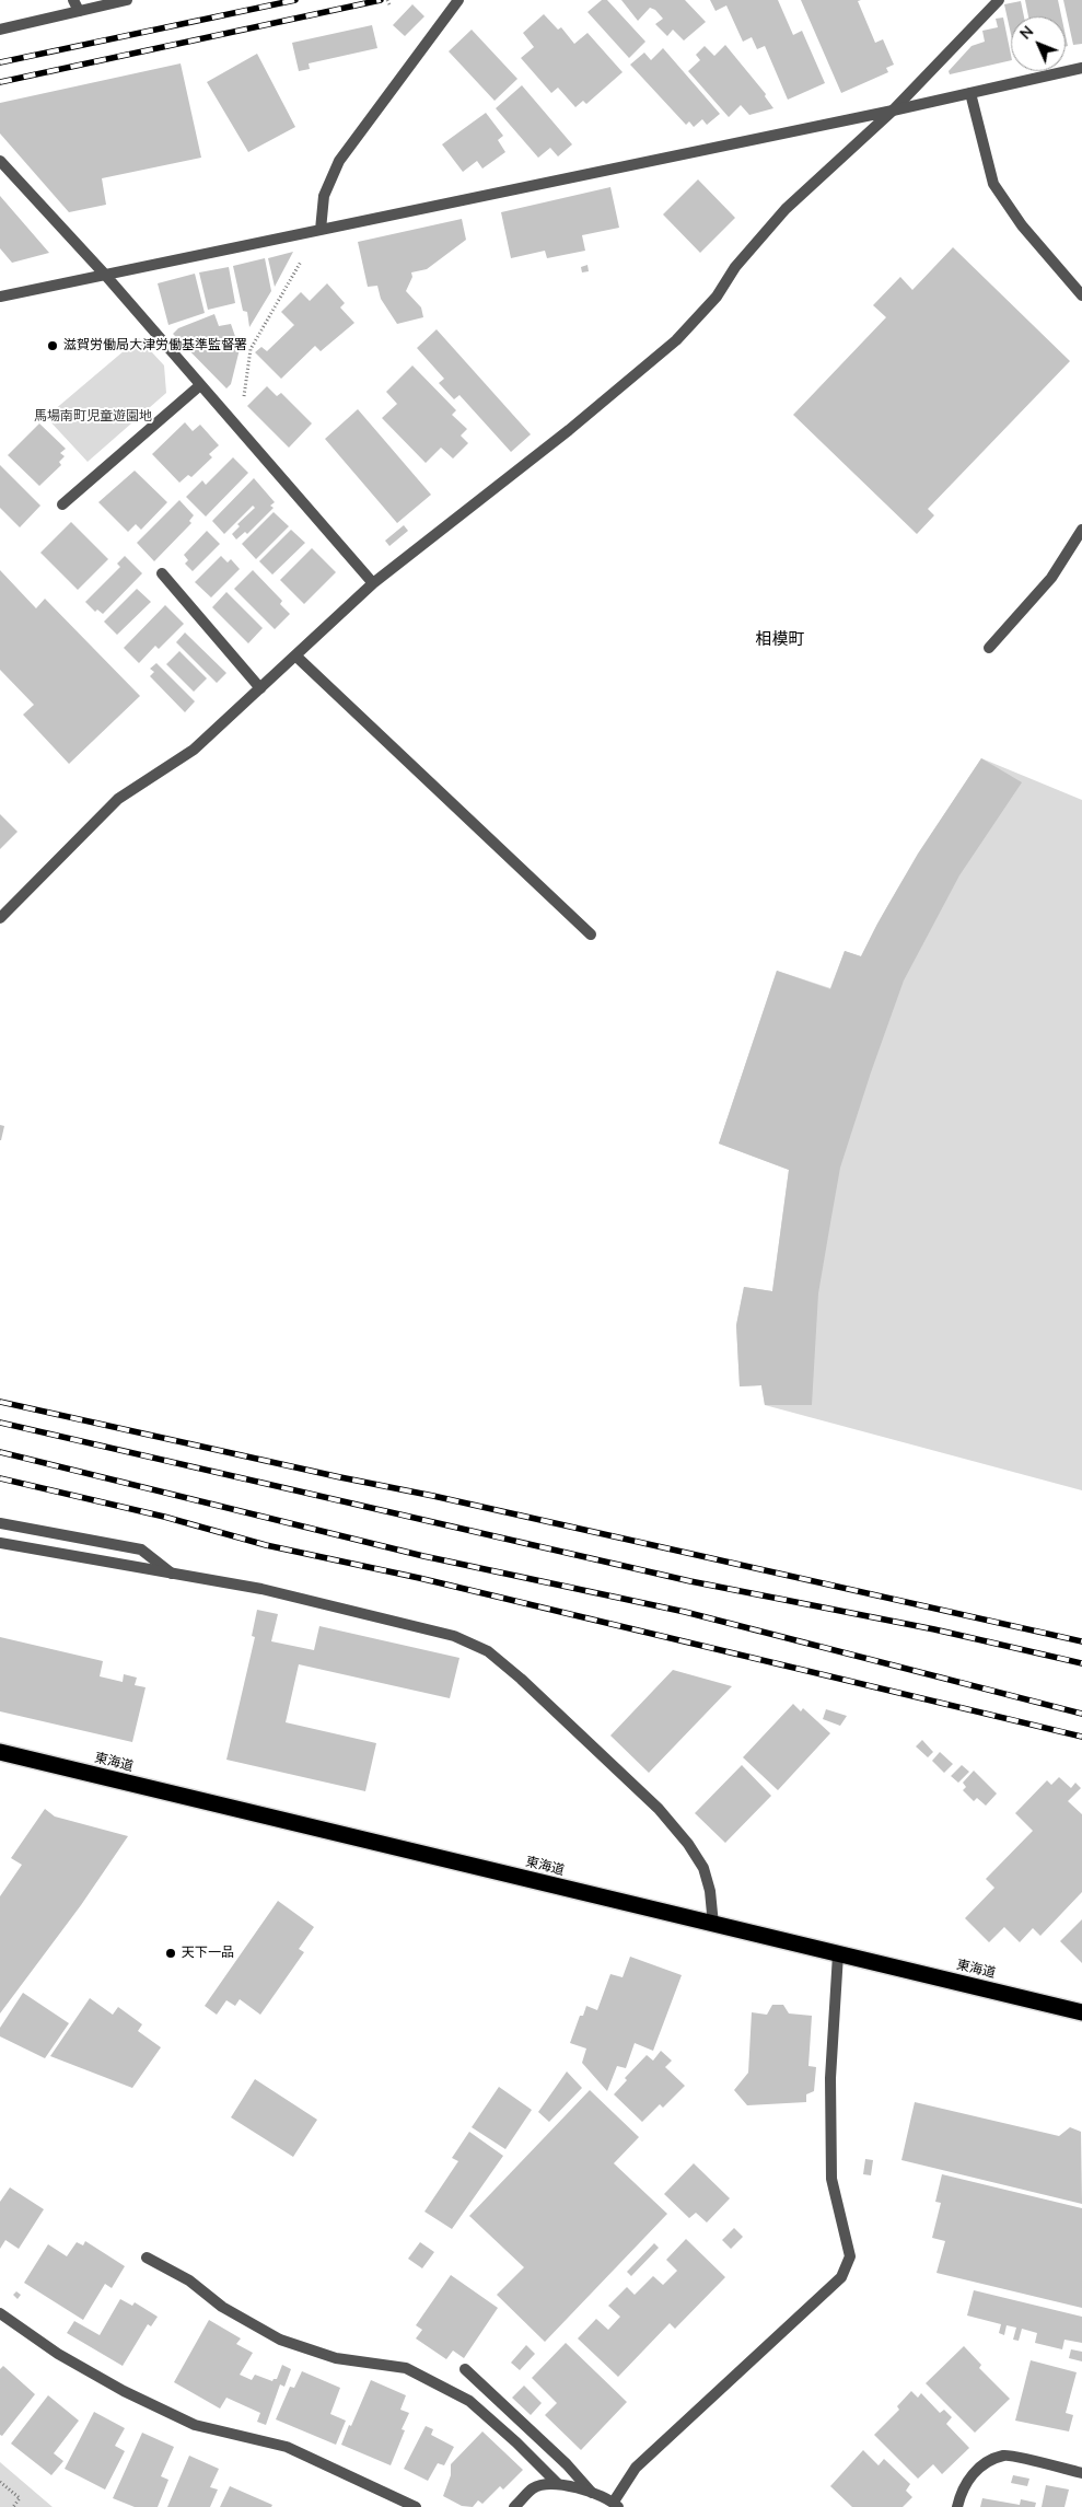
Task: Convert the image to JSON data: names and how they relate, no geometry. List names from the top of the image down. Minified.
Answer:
{"streets":{"highway":["東海道"]},"districts":["相模町"],"parks":["馬場南町児童遊園地"],"places":["滋賀労働局大津労働基準監督署","天下一品"],"north":"top left"}
